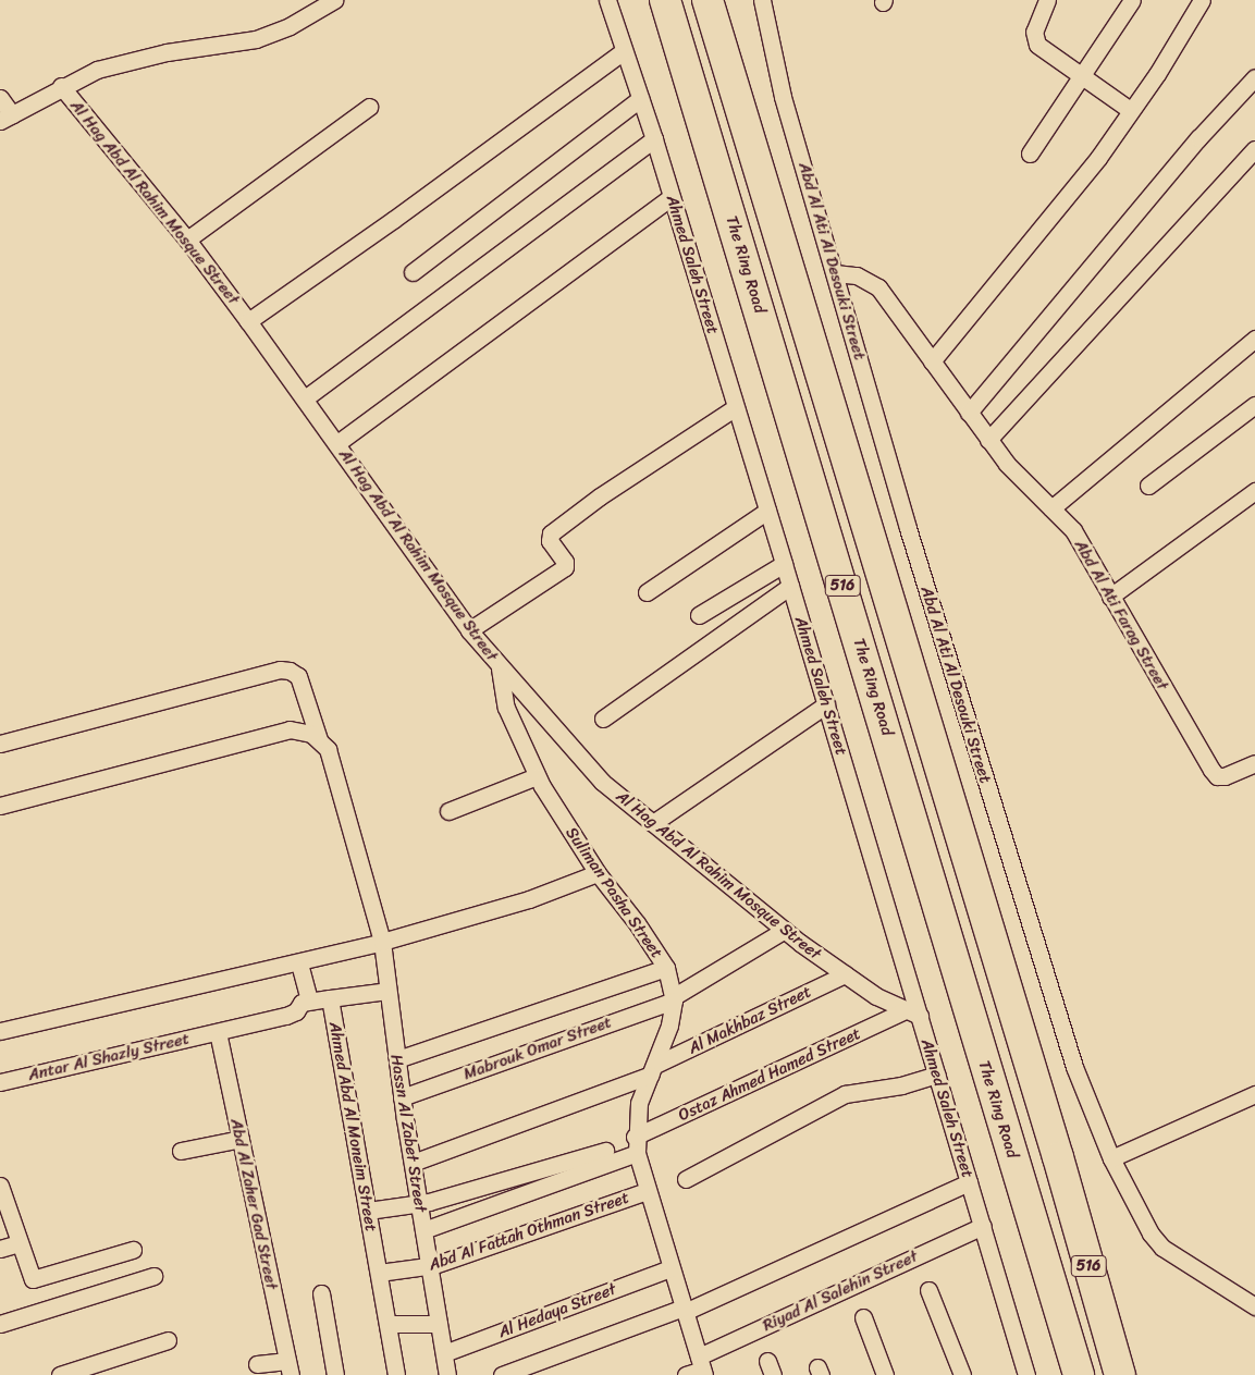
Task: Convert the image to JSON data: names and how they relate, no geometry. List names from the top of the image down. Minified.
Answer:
{"streets":{"highway":["The Ring Road","516"],"street":["Al Hag Abd Al Rahim Mosque Street","Abd Al Ati Al Desouki Street","Ahmed Saleh Street","Abd Al Ati Farag Street","Suliman Pasha Street","Al Makhbaz Street","Mabrouk Omar Street","Antar Al Shazly Street","Ostaz Ahmed Hamed Street","Ahmed Abd Al Moneim Street","Hassn Al Zabet Street","Abd Al Zaher Gad Street","Abd Al Fattah Othman Street","Riyad Al Salehin Street","Al Hedaya Street"]},"crossings":[["Al Hag Abd Al Rahim Mosque Street","Ahmed Saleh Street"],["Al Hag Abd Al Rahim Mosque Street","Suliman Pasha Street"],["Al Hag Abd Al Rahim Mosque Street","Al Makhbaz Street"],["Al Hag Abd Al Rahim Mosque Street","Mabrouk Omar Street"],["Al Hag Abd Al Rahim Mosque Street","Ostaz Ahmed Hamed Street"],["Abd Al Ati Al Desouki Street","Abd Al Ati Farag Street"],["Ahmed Saleh Street","Ostaz Ahmed Hamed Street"],["Ahmed Saleh Street","Riyad Al Salehin Street"],["Suliman Pasha Street","Al Makhbaz Street"],["Suliman Pasha Street","Mabrouk Omar Street"],["Suliman Pasha Street","Ostaz Ahmed Hamed Street"],["Suliman Pasha Street","Abd Al Fattah Othman Street"],["Suliman Pasha Street","Riyad Al Salehin Street"],["Suliman Pasha Street","Al Hedaya Street"],["Al Makhbaz Street","Hassn Al Zabet Street"],["Mabrouk Omar Street","Hassn Al Zabet Street"],["Antar Al Shazly Street","Ahmed Abd Al Moneim Street"],["Antar Al Shazly Street","Abd Al Zaher Gad Street"],["Ostaz Ahmed Hamed Street","Hassn Al Zabet Street"],["Ahmed Abd Al Moneim Street","Abd Al Zaher Gad Street"],["Ahmed Abd Al Moneim Street","Abd Al Fattah Othman Street"],["Hassn Al Zabet Street","Abd Al Fattah Othman Street"],["Hassn Al Zabet Street","Al Hedaya Street"]]}
